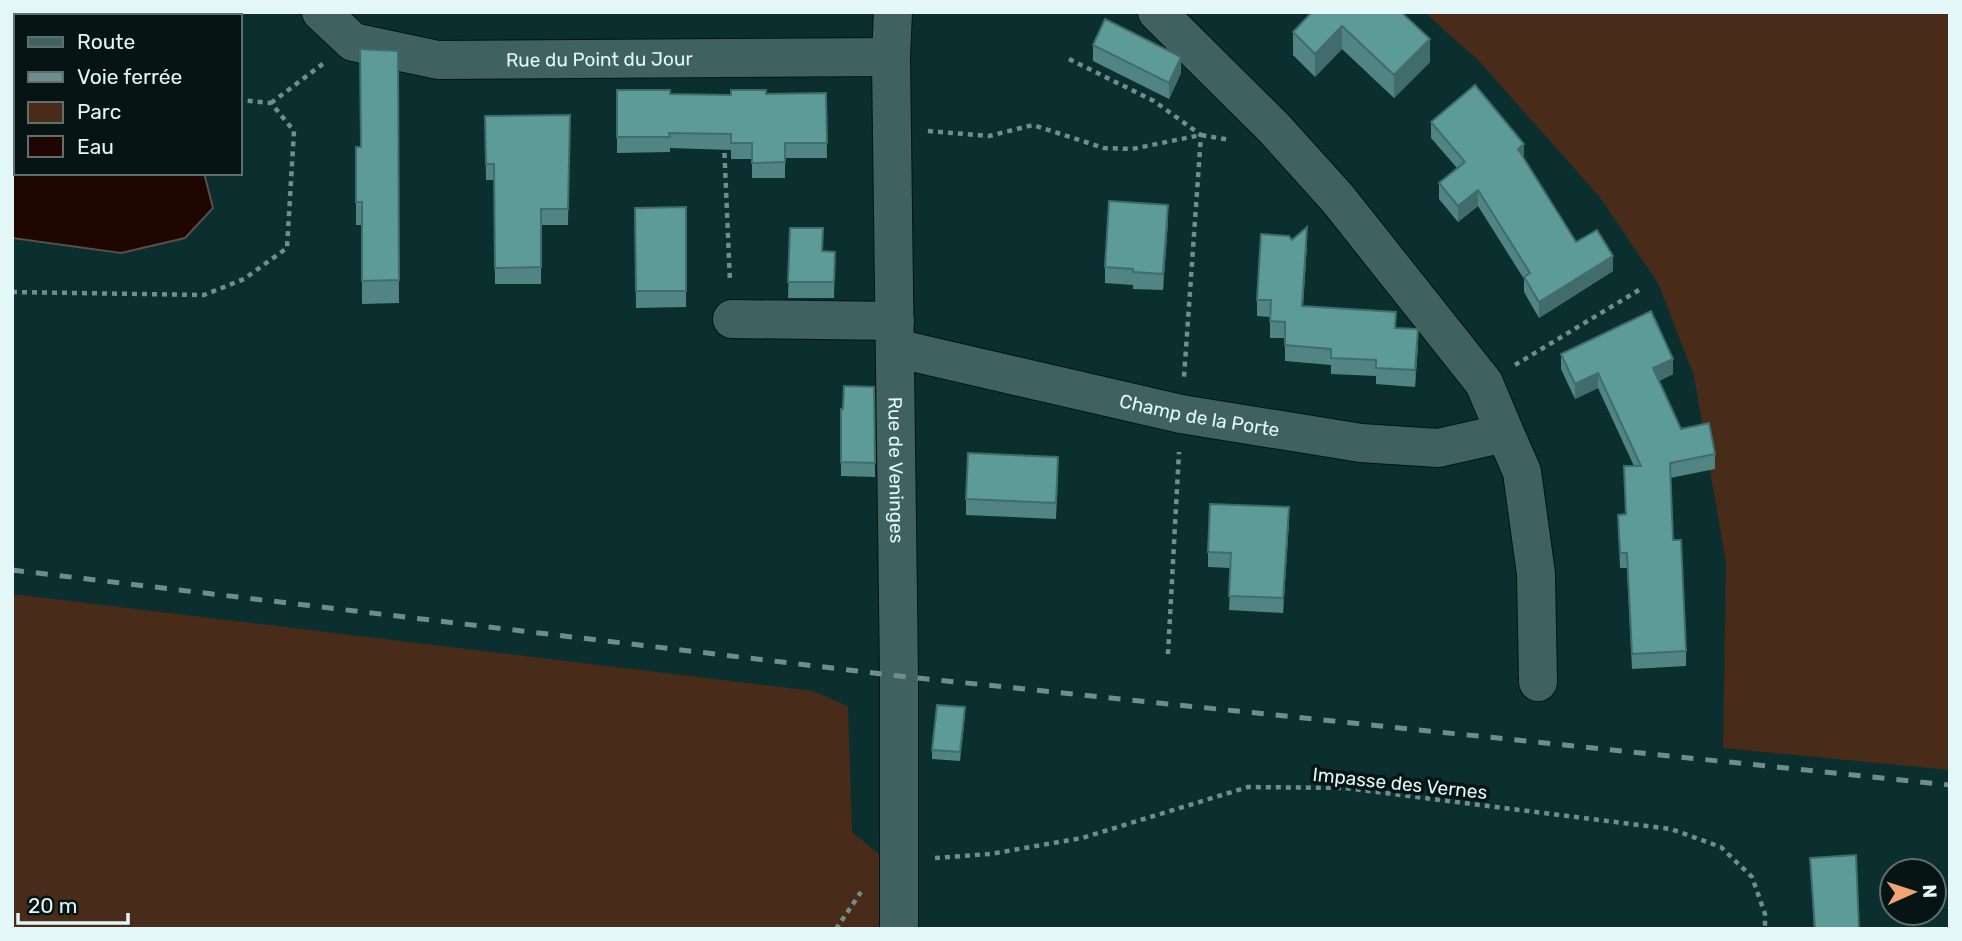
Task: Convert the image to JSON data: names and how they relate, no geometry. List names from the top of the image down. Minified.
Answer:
{"streets":{"street":["Rue du Point du Jour","Champ de la Porte","Rue de Veninges"],"path":["Impasse des Vernes"]},"crossings":[["Rue du Point du Jour","Rue de Veninges"],["Champ de la Porte","Rue de Veninges"],["Rue de Veninges","Impasse des Vernes"]],"legend":["Route","Voie ferrée","Parc","Eau"],"scale_bar":"20 m","north":"right"}
